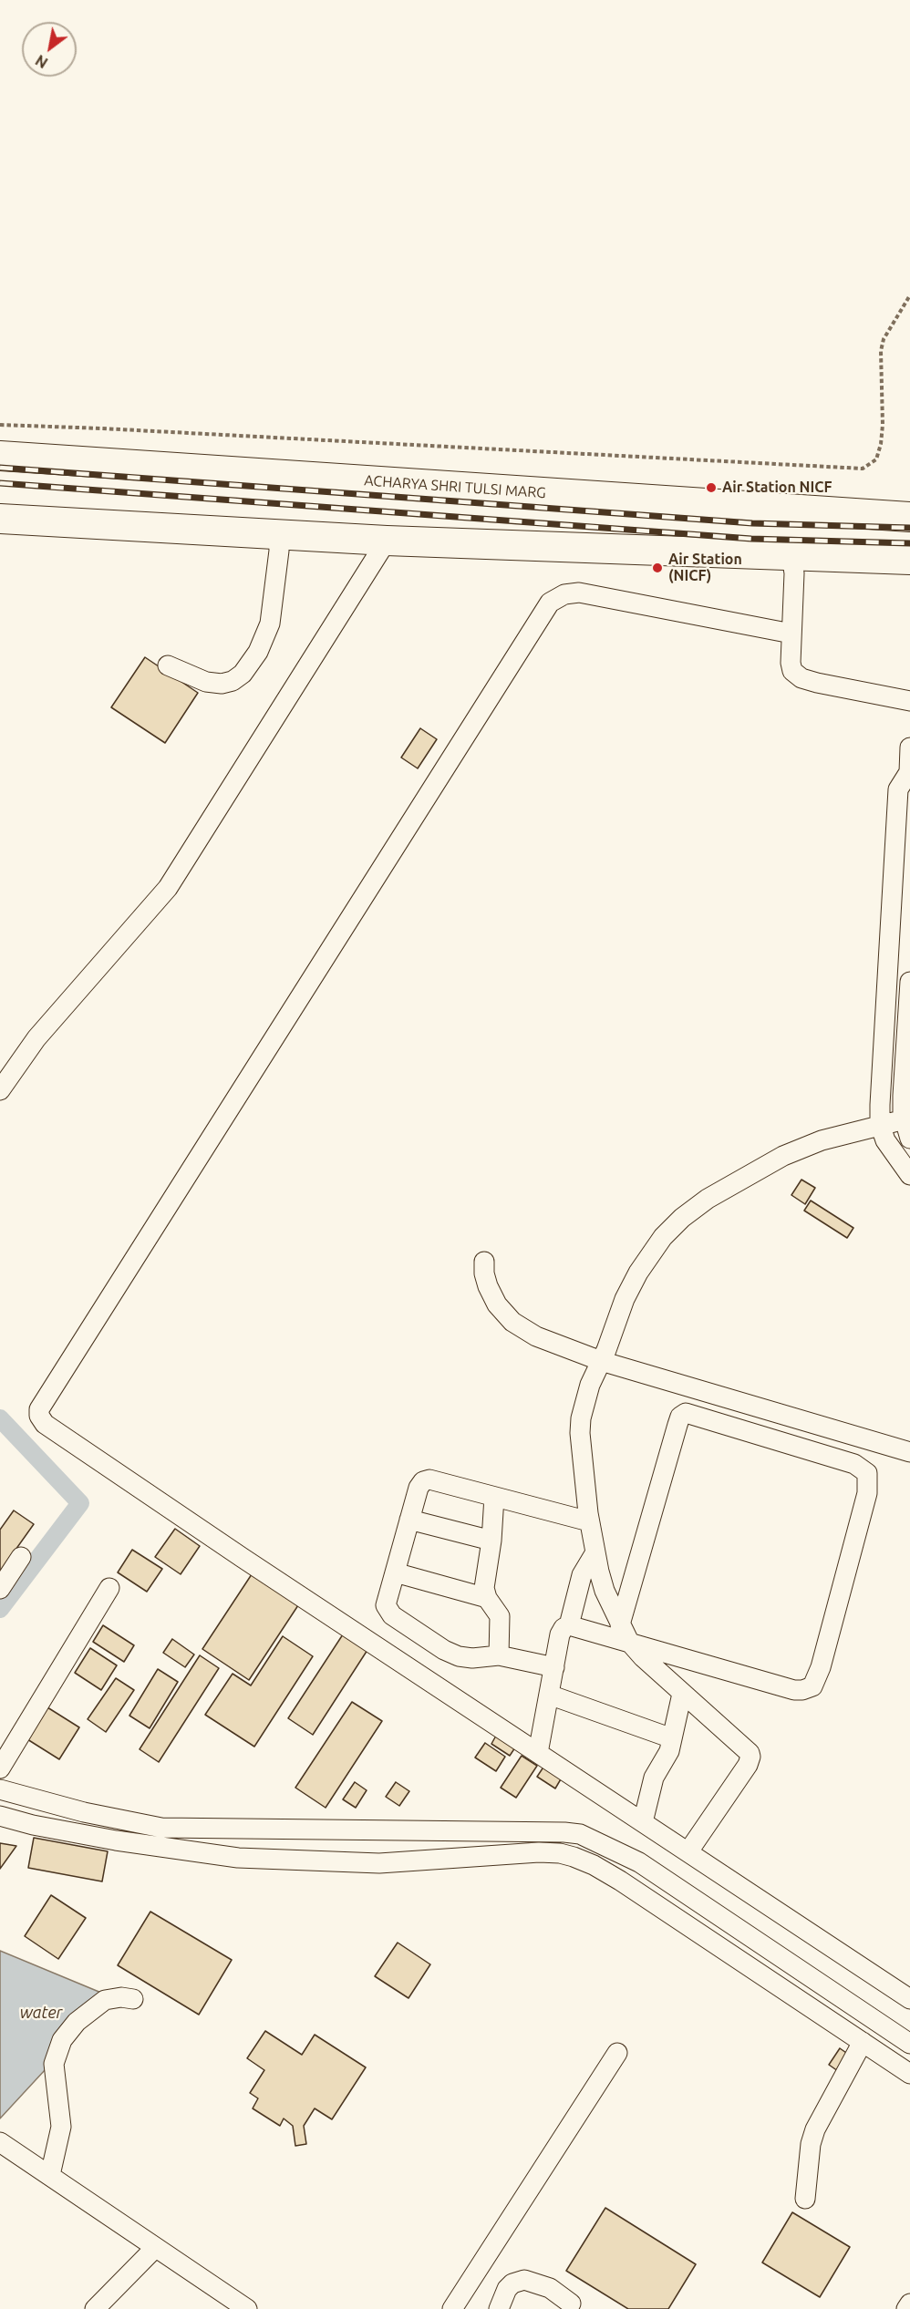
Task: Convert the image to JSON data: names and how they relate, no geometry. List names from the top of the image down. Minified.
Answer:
{"streets":{"highway":["ACHARYA SHRI TULSI MARG"]},"water":["water"],"places":["Air Station NICF","Air Station (NICF)"],"north":"bottom left"}
